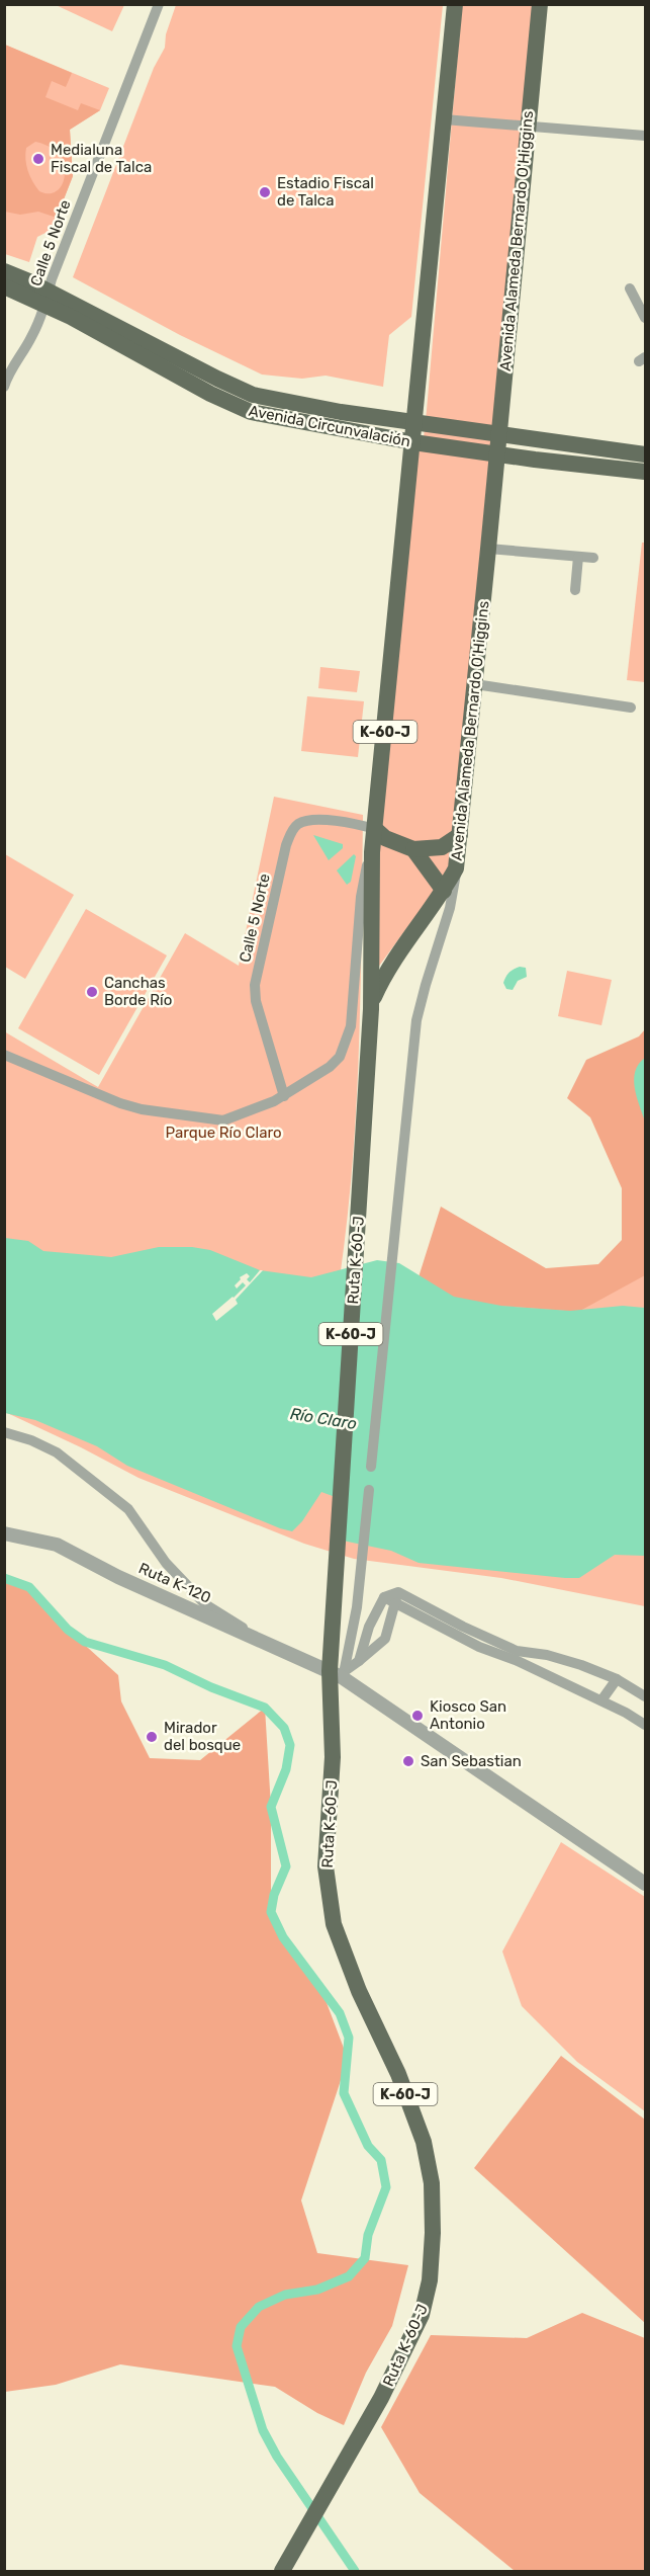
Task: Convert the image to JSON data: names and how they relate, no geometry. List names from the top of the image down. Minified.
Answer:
{"streets":{"main road":["Avenida Alameda Bernardo O'Higgins","Avenida Circunvalación","K-60-J","Ruta K-60-J"],"street":["Calle 5 Norte","Ruta K-120"]},"crossings":[["Avenida Alameda Bernardo O'Higgins","Avenida Circunvalación"],["Avenida Alameda Bernardo O'Higgins","K-60-J"],["Avenida Alameda Bernardo O'Higgins","Ruta K-60-J"],["Calle 5 Norte","Avenida Circunvalación"],["Calle 5 Norte","K-60-J"],["Avenida Circunvalación","K-60-J"],["K-60-J","Ruta K-60-J"],["Ruta K-60-J","Ruta K-120"]],"water":["Río Claro"],"parks":["Parque Río Claro"],"places":["Medialuna Fiscal de Talca","Estadio Fiscal de Talca","Canchas Borde Río","Kiosco San Antonio","Mirador del bosque","San Sebastian"]}
